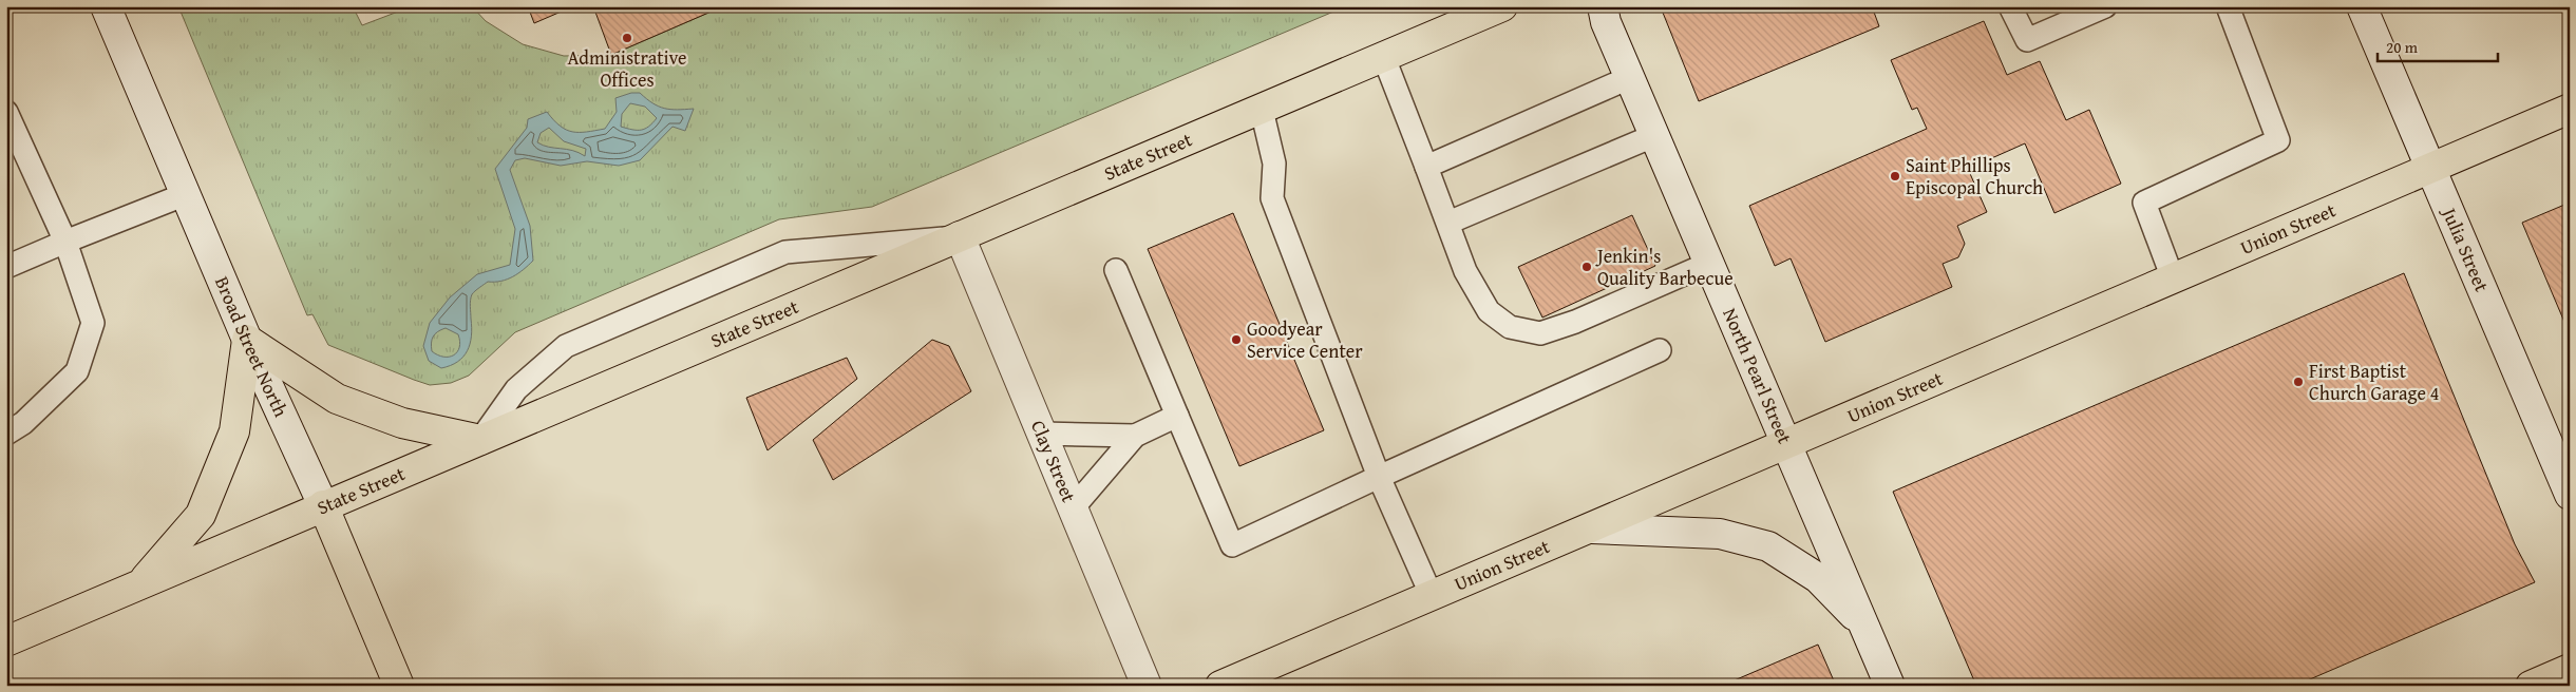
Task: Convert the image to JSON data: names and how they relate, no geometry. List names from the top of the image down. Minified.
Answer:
{"streets":{"main road":["State Street","Union Street","Broad Street North"],"street":["Julia Street","North Pearl Street","Clay Street"]},"crossings":[["State Street","Broad Street North"],["State Street","Clay Street"],["Union Street","Julia Street"],["Union Street","North Pearl Street"]],"places":["Administrative Offices","Saint Phillips Episcopal Church","Jenkin's Quality Barbecue","Goodyear Service Center","First Baptist Church Garage 4"],"scale_bar":"20 m"}
